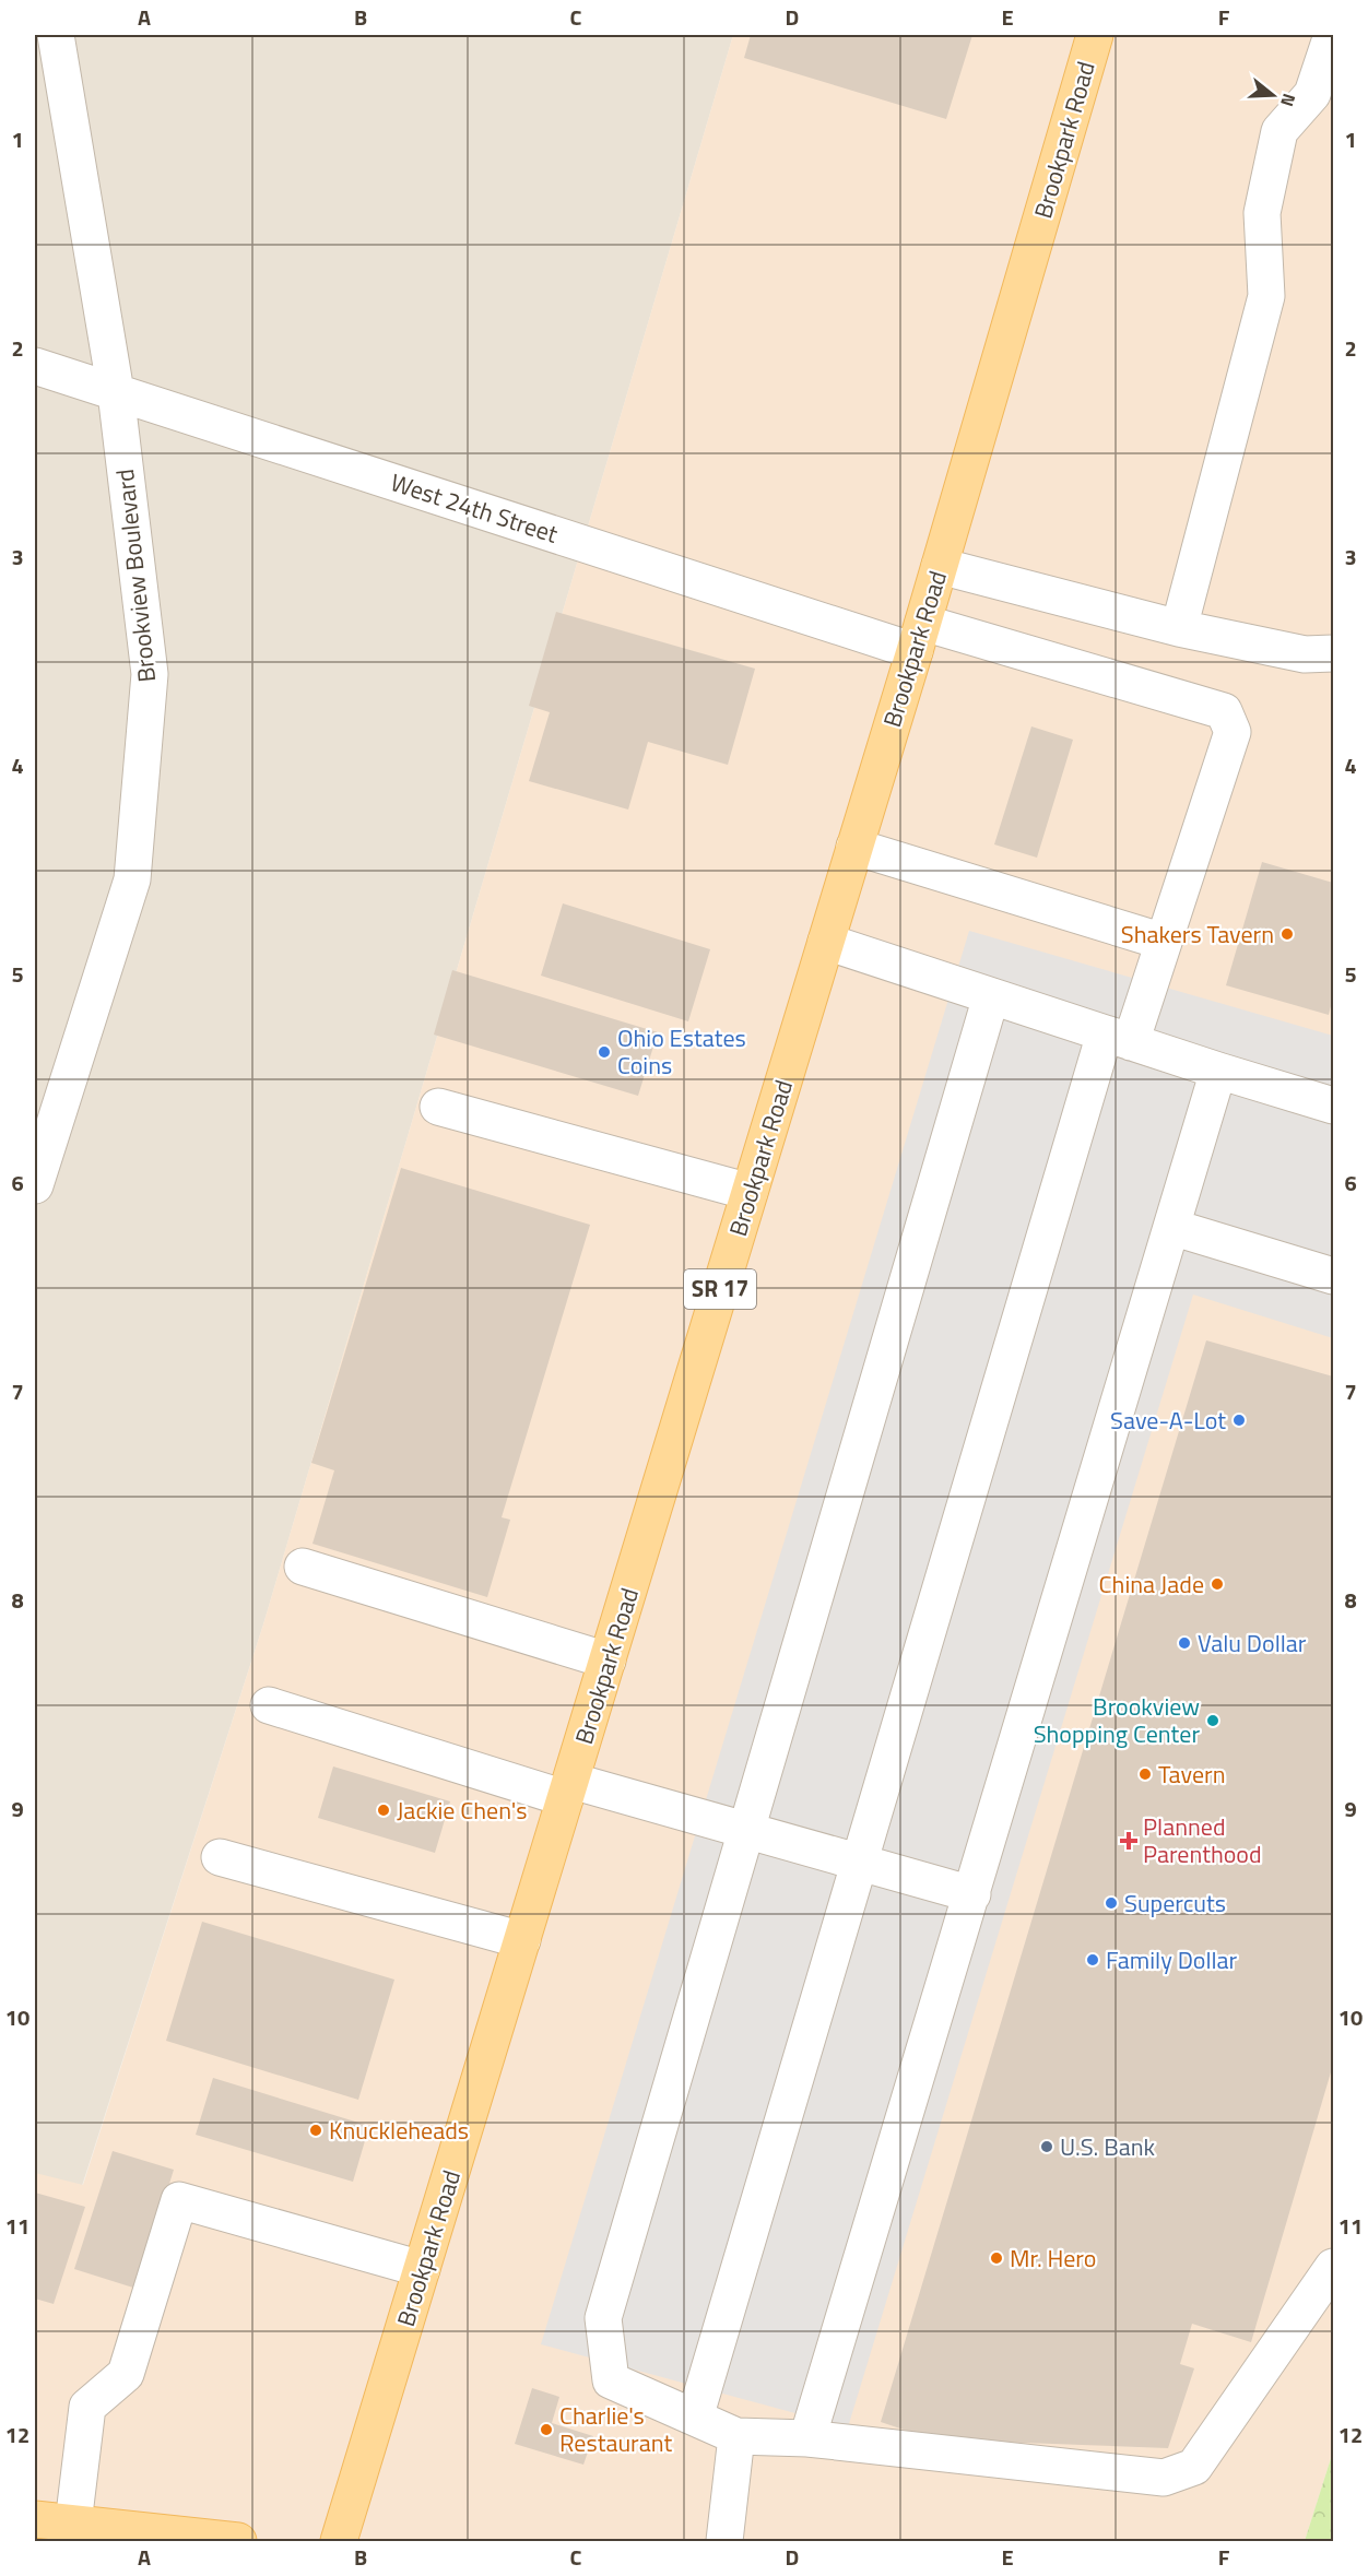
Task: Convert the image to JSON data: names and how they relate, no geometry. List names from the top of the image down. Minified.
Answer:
{"streets":{"main road":["Brookpark Road","SR 17"],"street":["West 24th Street","Brookview Boulevard"]},"crossings":[["Brookpark Road","West 24th Street"],["West 24th Street","Brookview Boulevard"]],"places":{"other":["Shakers Tavern","Ohio Estates Coins","Save-A-Lot","China Jade","Valu Dollar","Brookview Shopping Center","Tavern","Jackie Chen's","Supercuts","Family Dollar","Knuckleheads","U.S. Bank","Mr. Hero","Charlie's Restaurant"],"health":["Planned Parenthood"]},"north":"right","grid":{"columns":["A","B","C","D","E","F"],"rows":["1","2","3","4","5","6","7","8","9","10","11","12"]}}
